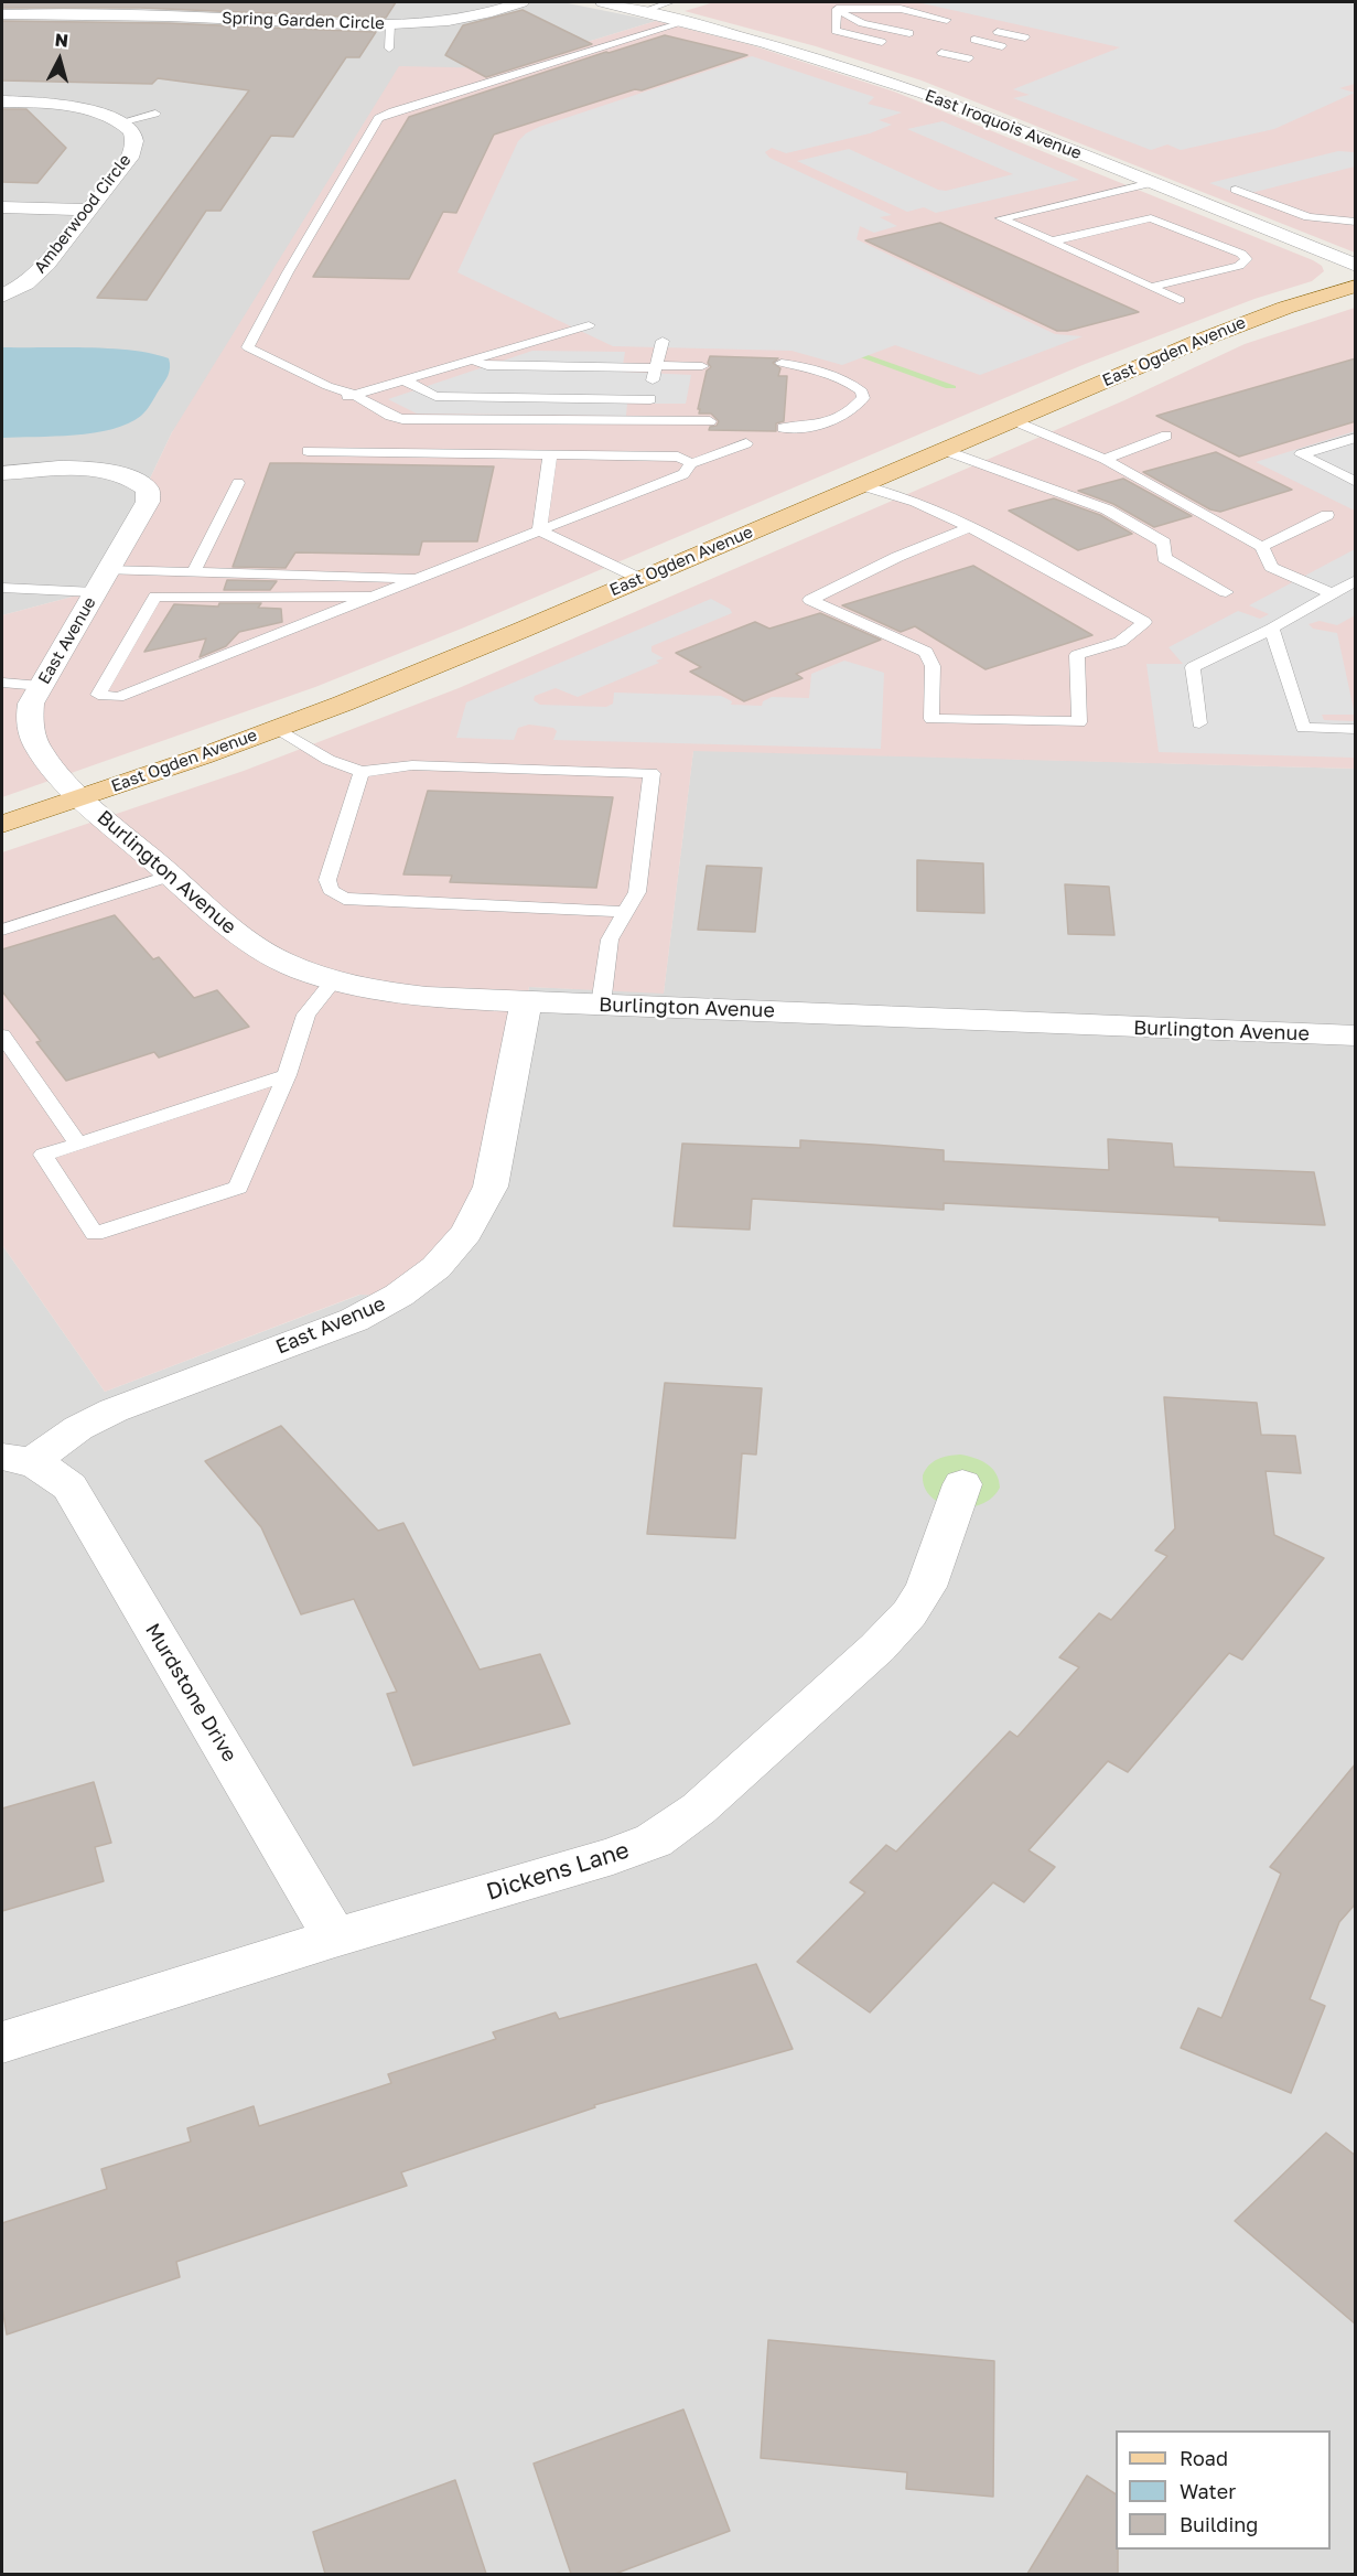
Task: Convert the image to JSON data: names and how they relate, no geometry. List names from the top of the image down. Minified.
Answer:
{"streets":{"main road":["East Ogden Avenue"],"street":["Spring Garden Circle","East Iroquois Avenue","Amberwood Circle","East Avenue","Burlington Avenue","Murdstone Drive","Dickens Lane"]},"crossings":[["East Ogden Avenue","East Avenue"],["East Ogden Avenue","Burlington Avenue"],["East Avenue","Burlington Avenue"],["East Avenue","Murdstone Drive"],["Murdstone Drive","Dickens Lane"]],"legend":["Road","Water","Building"],"north":"top"}
